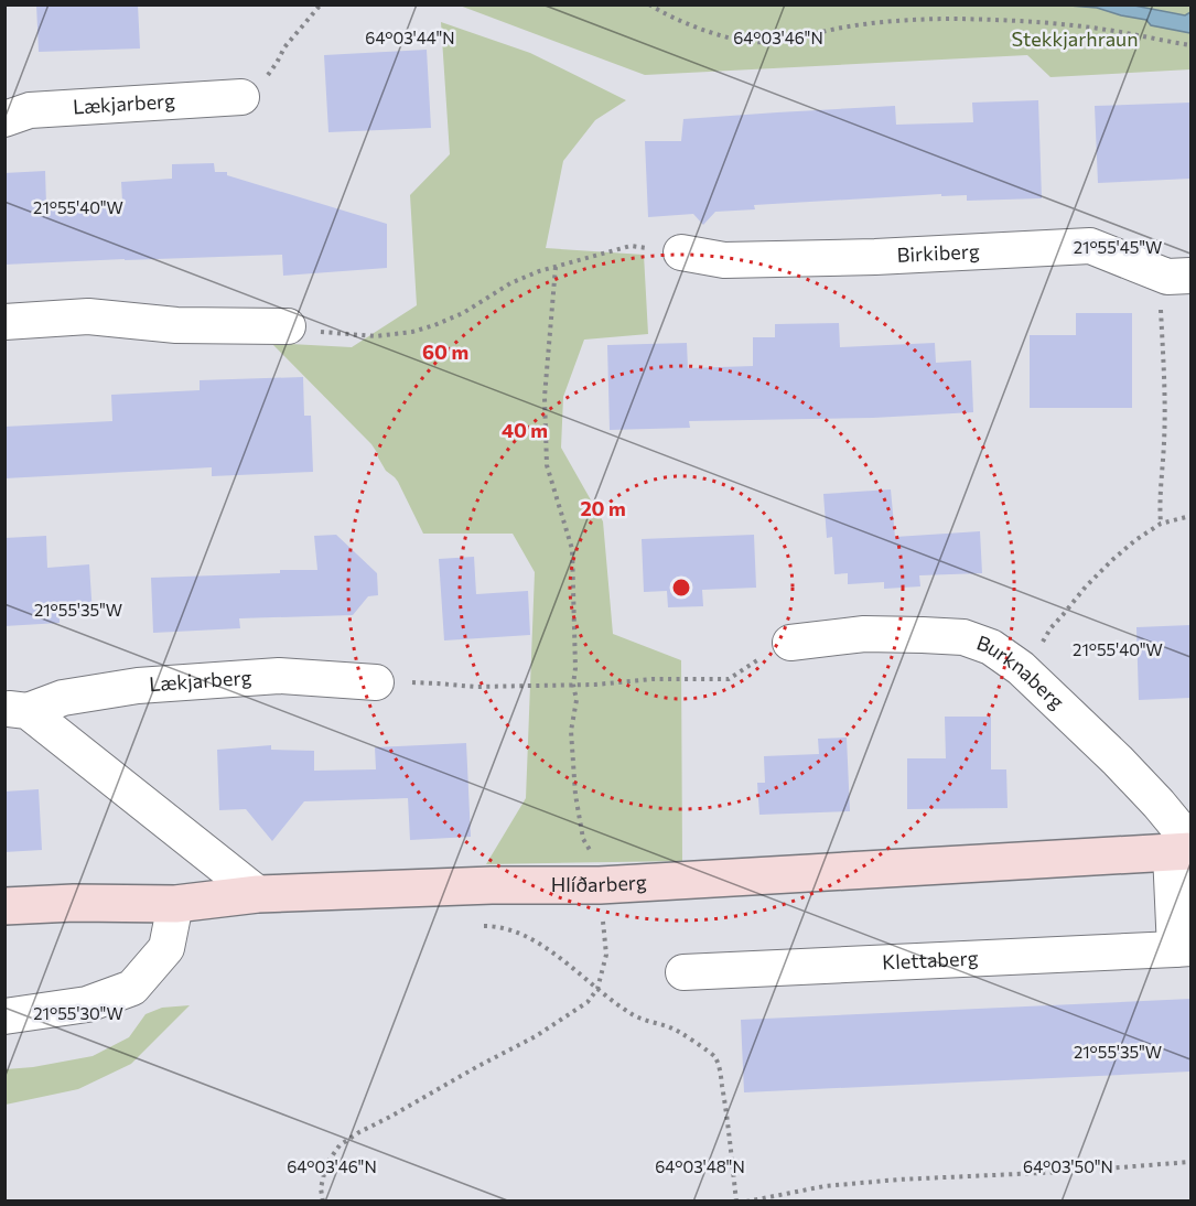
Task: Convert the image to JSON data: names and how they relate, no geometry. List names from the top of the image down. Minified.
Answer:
{"streets":{"street":["Lækjarberg","Birkiberg","Burknaberg","Hlíðarberg","Klettaberg"]},"crossings":[["Lækjarberg","Hlíðarberg"],["Burknaberg","Hlíðarberg"],["Burknaberg","Klettaberg"],["Hlíðarberg","Klettaberg"]],"parks":["Stekkjarhraun"],"coordinates":["64°03'44\"N","64°03'46\"N","21°55'40\"W","21°55'45\"W","21°55'35\"W","21°55'30\"W","64°03'48\"N","64°03'50\"N"],"rings":["60 m","40 m","20 m"]}
